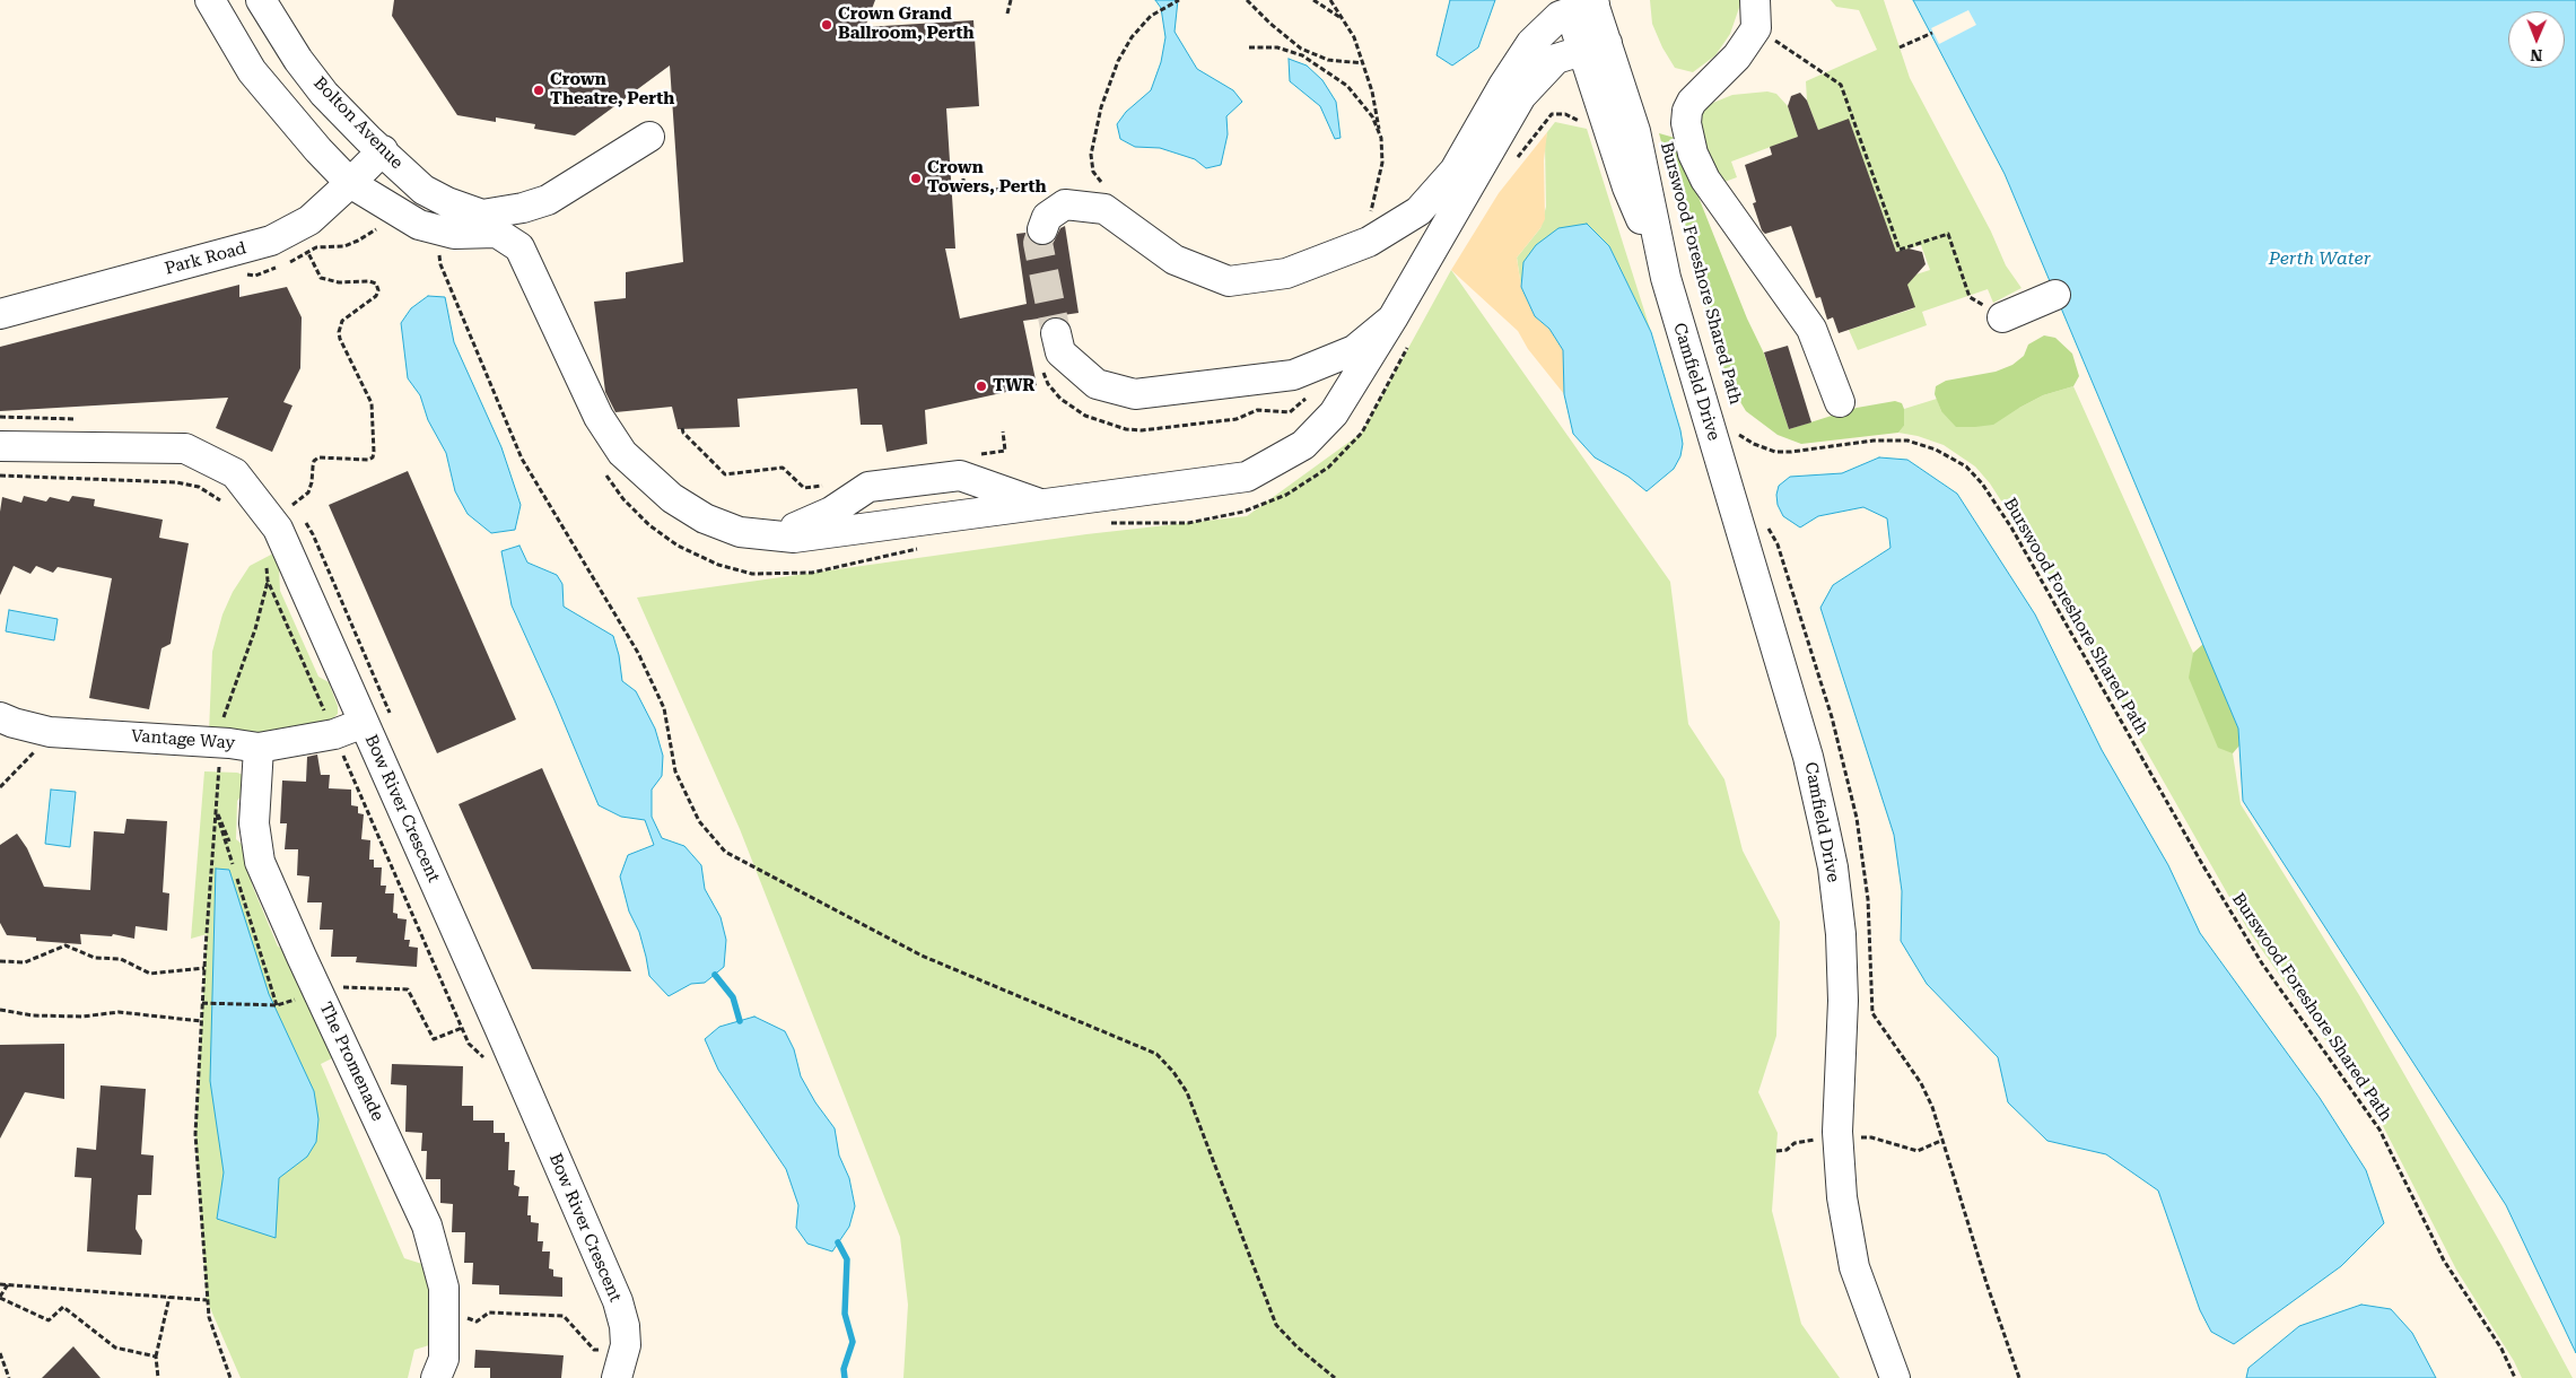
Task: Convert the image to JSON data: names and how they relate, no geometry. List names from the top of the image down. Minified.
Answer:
{"streets":{"street":["Bolton Avenue","Park Road","Camfield Drive","Vantage Way","Bow River Crescent","The Promenade"],"path":["Burswood Foreshore Shared Path"]},"crossings":[["Bolton Avenue","Park Road"],["Vantage Way","Bow River Crescent"],["Vantage Way","The Promenade"]],"water":["Perth Water"],"places":["Crown Grand Ballroom, Perth","Crown Theatre, Perth","Crown Towers, Perth","TWR"],"north":"bottom"}
